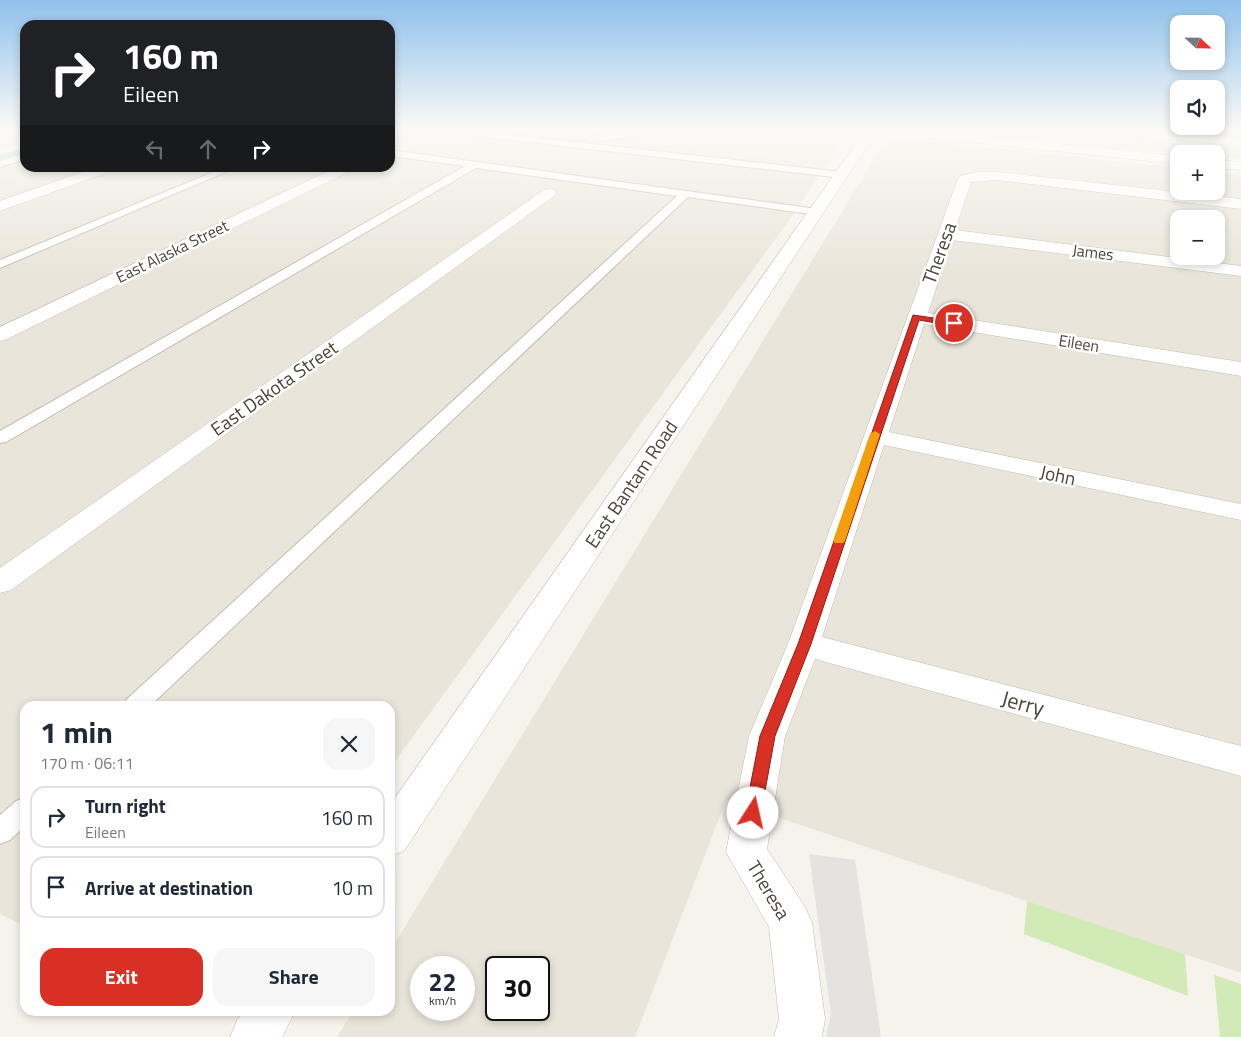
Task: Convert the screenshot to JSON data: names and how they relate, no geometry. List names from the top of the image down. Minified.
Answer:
{"streets":{"street":["East Alaska Street","James","Theresa","Eileen","East Dakota Street","John","East Bantam Road","Jerry"]},"crossings":[["James","Theresa"],["Theresa","Eileen"],["Theresa","John"],["Theresa","Jerry"]],"north":"right","page":{"map_buttons":["+","−"],"turn":["160 m","Eileen"],"heading":["1 min","170 m · 06:11"],"list":[{"name":"Turn right","note":"Eileen","value":"160 m"},{"name":"Arrive at destination","value":"10 m"}],"buttons":["Exit","Share"],"speed":"22 km/h","limit":"30"}}
